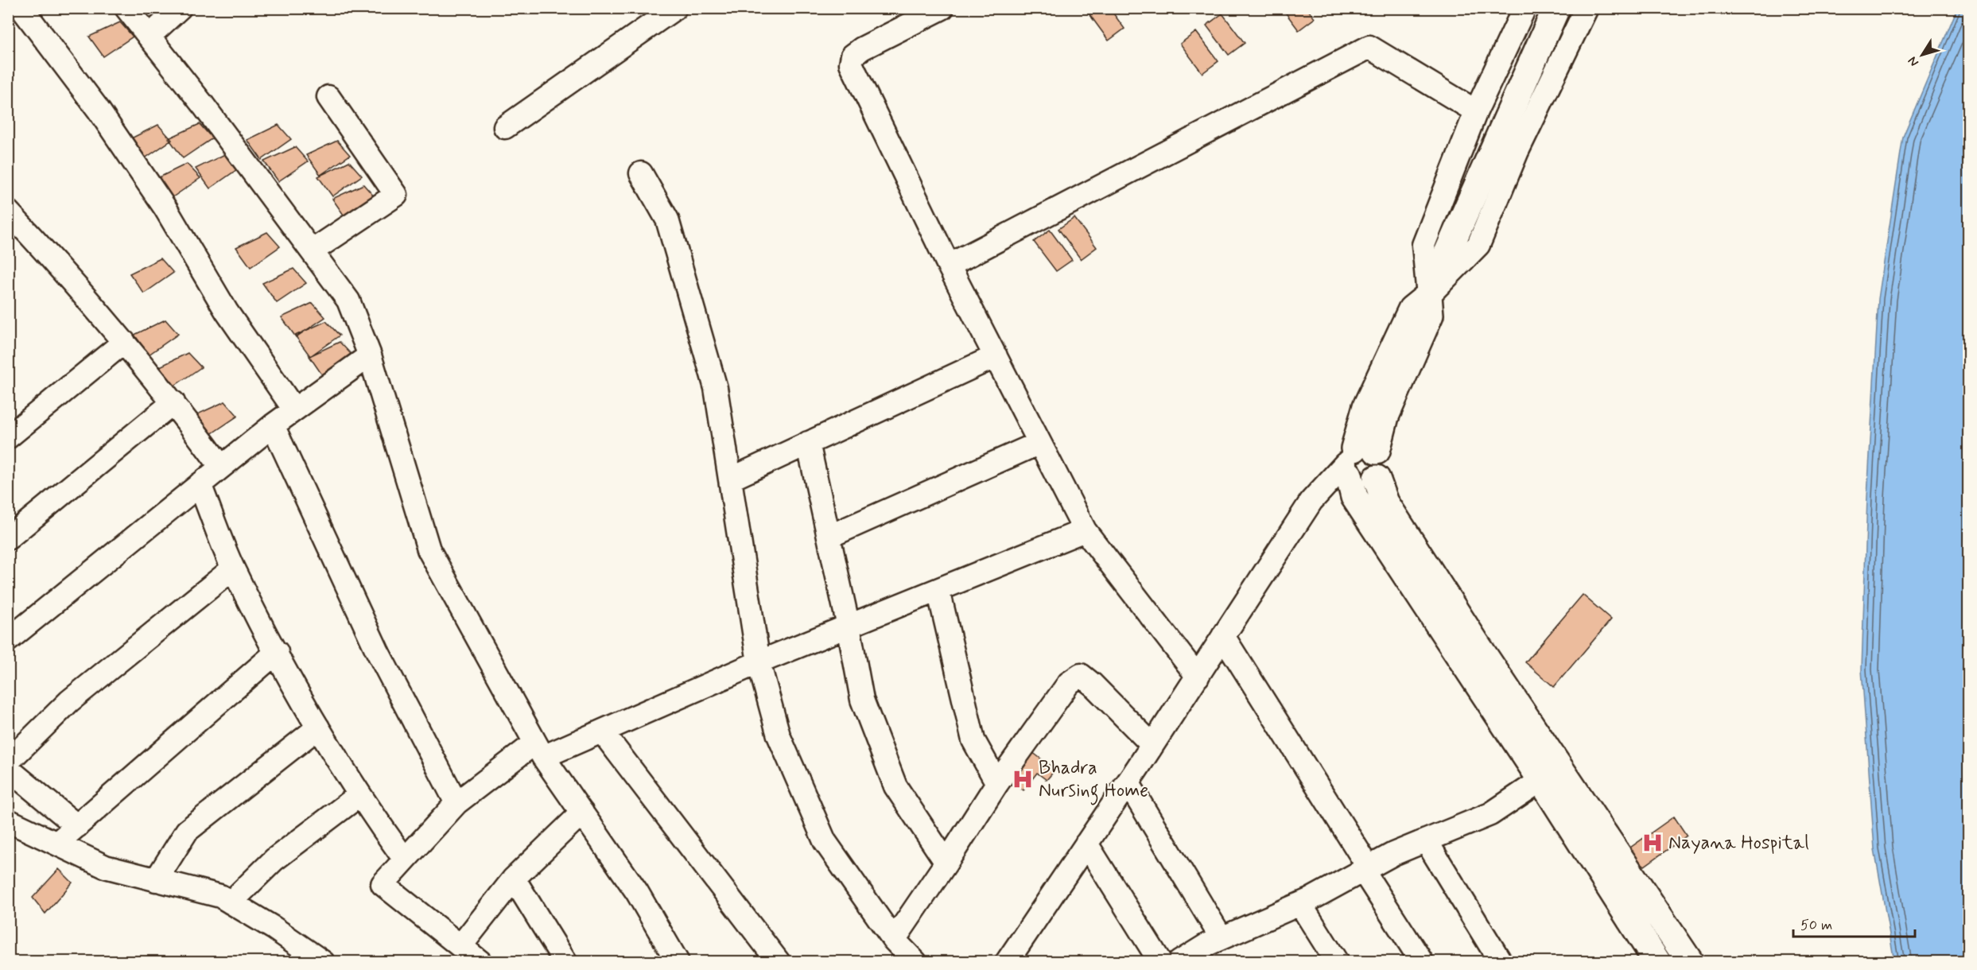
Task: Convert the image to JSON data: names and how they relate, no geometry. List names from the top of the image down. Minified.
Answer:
{"places":{"hospital":["Bhadra Nursing Home","Nayana Hospital"]},"scale_bar":"50 m","north":"bottom left"}
